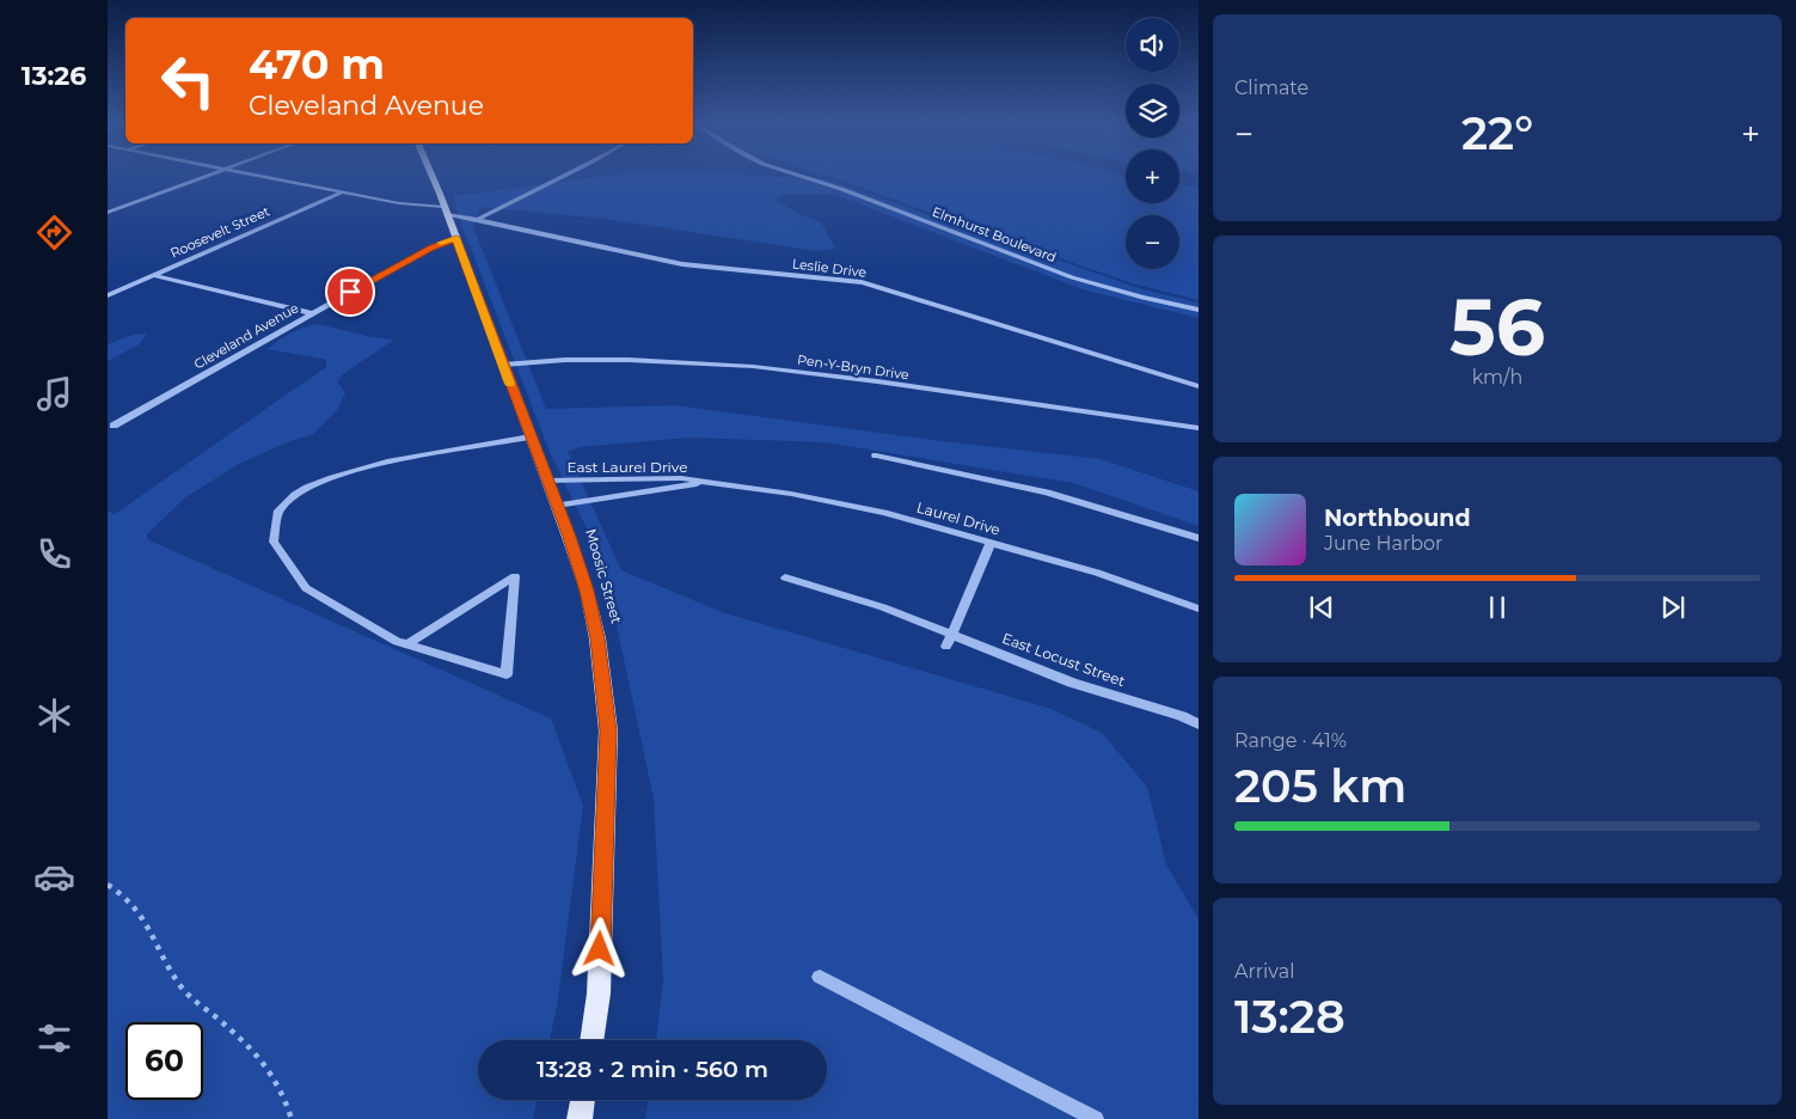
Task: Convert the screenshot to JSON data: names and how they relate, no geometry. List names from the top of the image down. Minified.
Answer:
{"streets":{"main road":["Moosic Street"],"street":["Roosevelt Street","Elmhurst Boulevard","Leslie Drive","Cleveland Avenue","Pen-Y-Bryn Drive","East Laurel Drive","Laurel Drive","East Locust Street"]},"crossings":[["Roosevelt Street","Leslie Drive"],["Leslie Drive","Moosic Street"],["Cleveland Avenue","Moosic Street"],["Pen-Y-Bryn Drive","Moosic Street"],["East Laurel Drive","Laurel Drive"],["East Laurel Drive","Moosic Street"]],"page":{"tabs":"13:26","tile":["Climate",["56","km/h"],["Range · 41%","205 km"],["Arrival","13:28"]],"map_buttons":["+","−"],"turn":["470 m","Cleveland Avenue"],"heat":["−","22°","+"],"song":["Northbound","June Harbor"],"limit":"60","trip":"13:28 · 2 min · 560 m"}}
